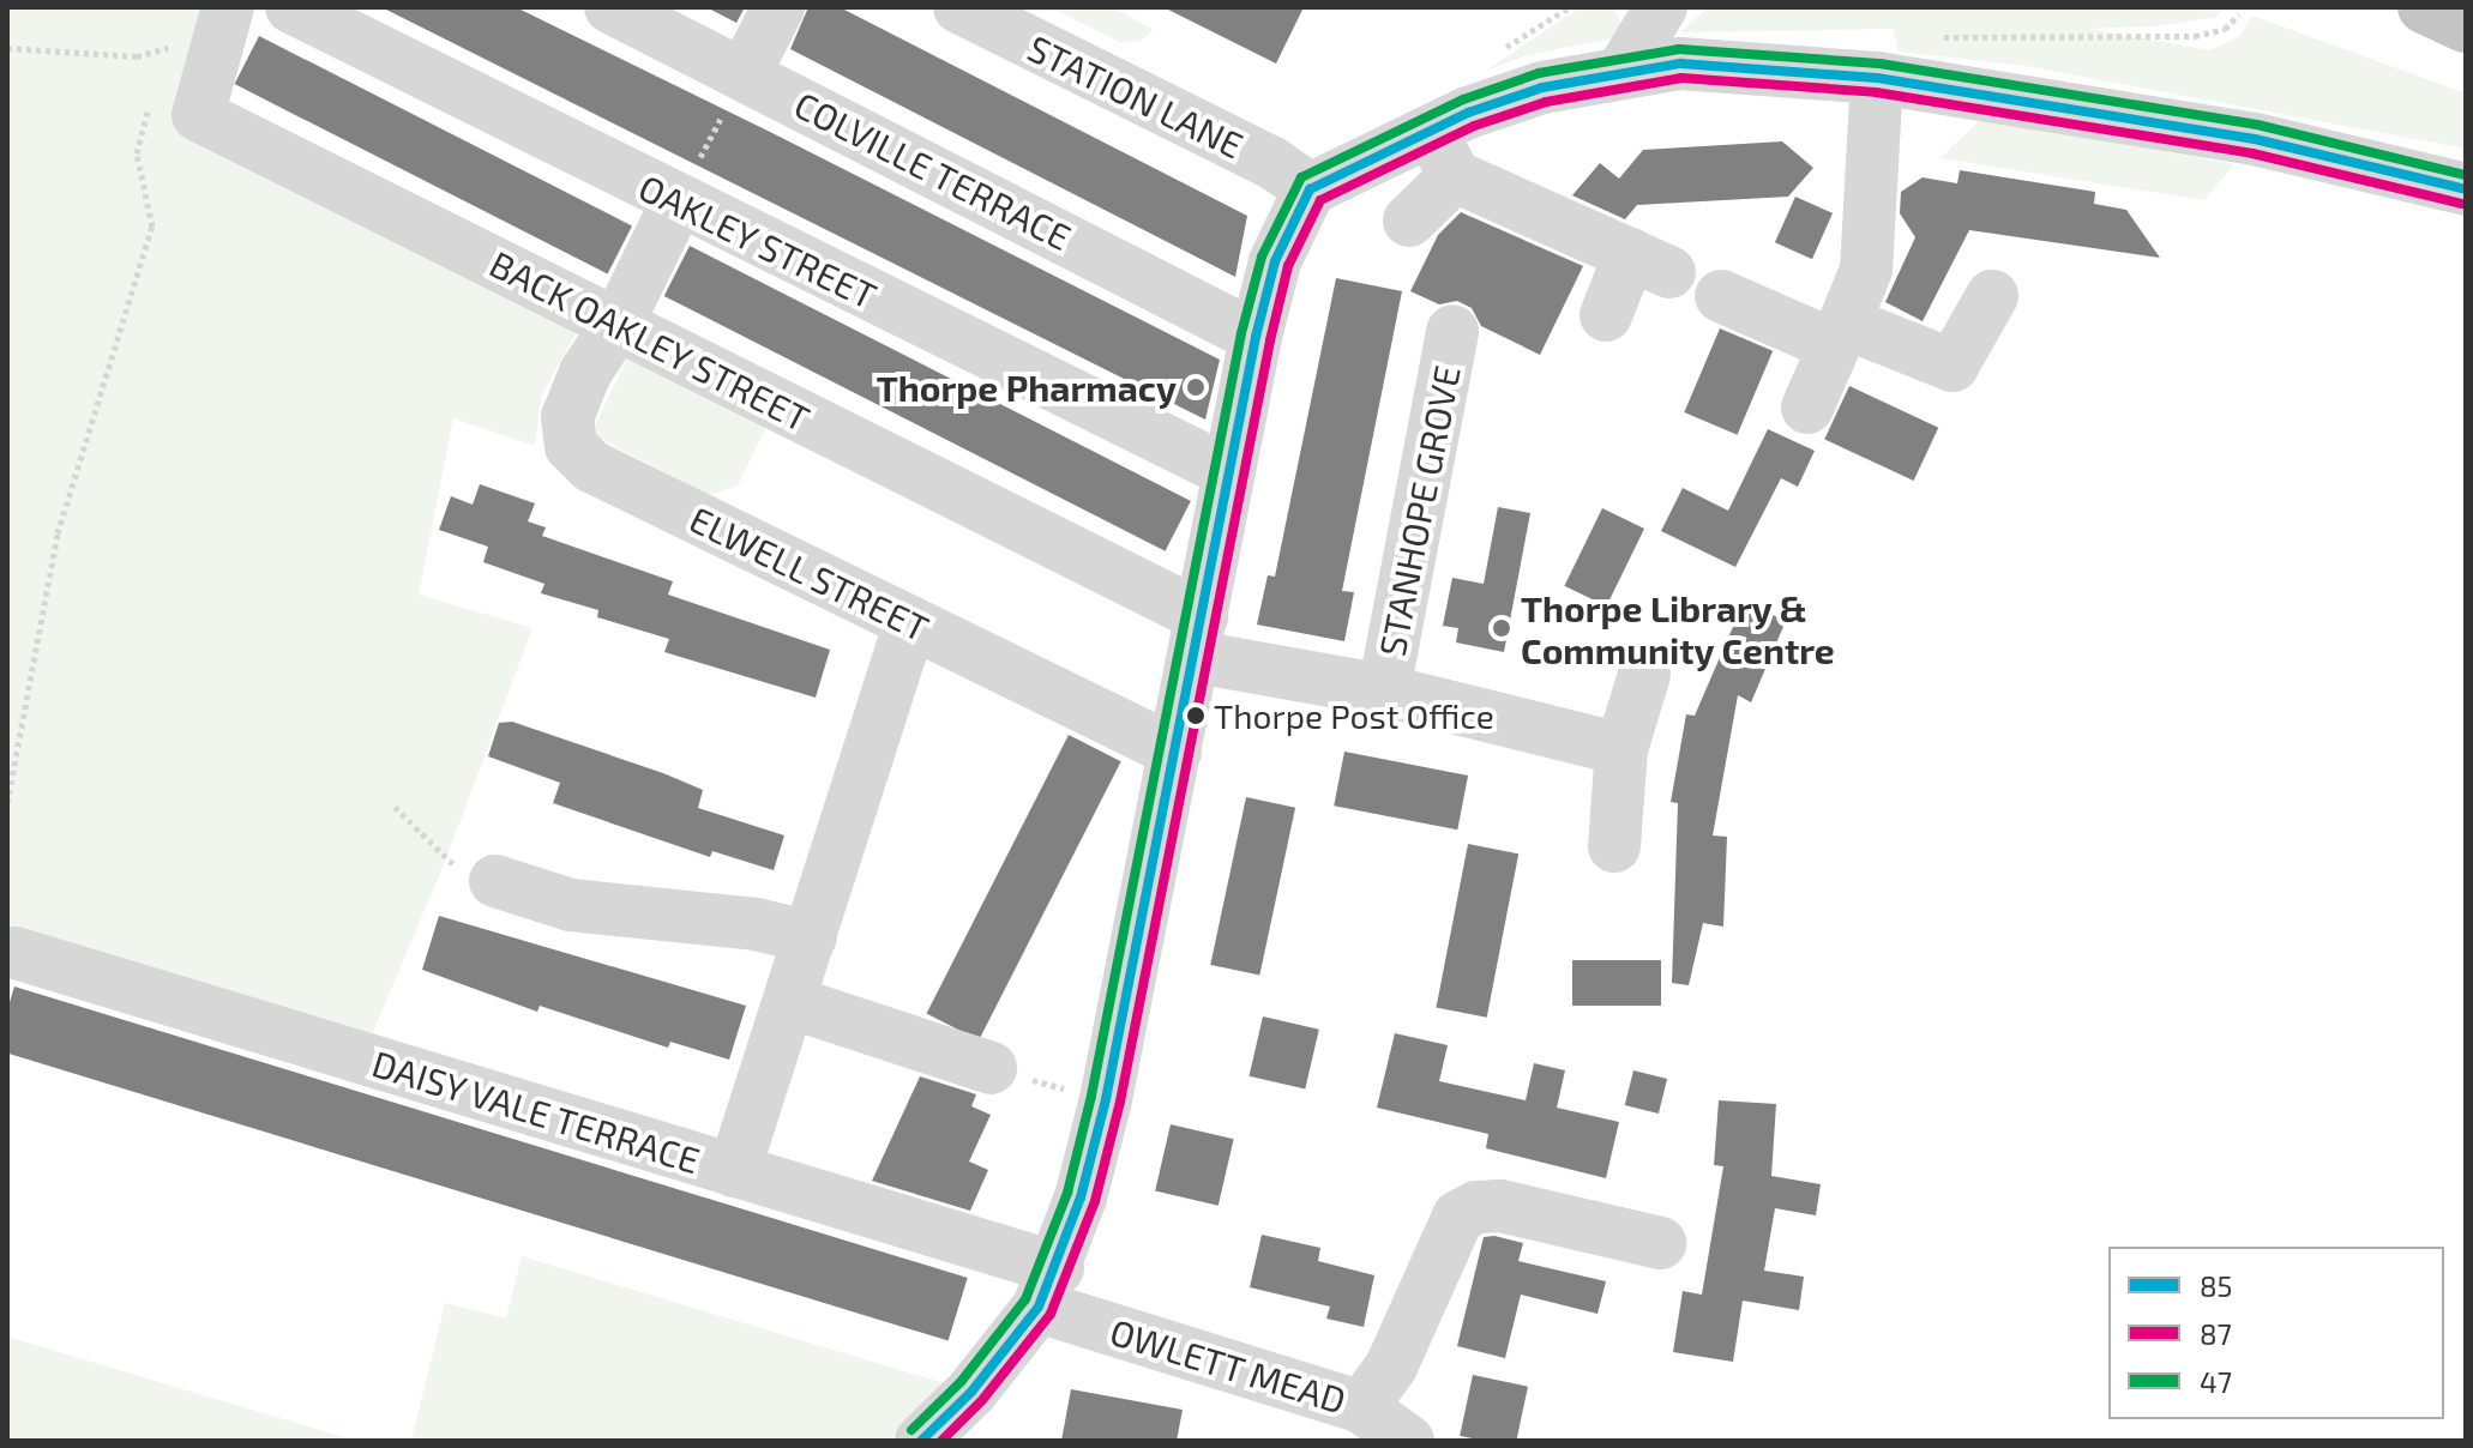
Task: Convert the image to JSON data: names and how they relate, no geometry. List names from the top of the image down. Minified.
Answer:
{"streets":{"street":["STATION LANE","COLVILLE TERRACE","OAKLEY STREET","BACK OAKLEY STREET","STANHOPE GROVE","ELWELL STREET","DAISY VALE TERRACE","OWLETT MEAD"]},"crossings":[["BACK OAKLEY STREET","STANHOPE GROVE"],["BACK OAKLEY STREET","ELWELL STREET"],["DAISY VALE TERRACE","OWLETT MEAD"]],"places":["Thorpe Pharmacy","Thorpe Library & Community Centre","Thorpe Post Office"],"lines":["transit line 47","transit line 85","transit line 87"],"legend":["85","87","47"]}
